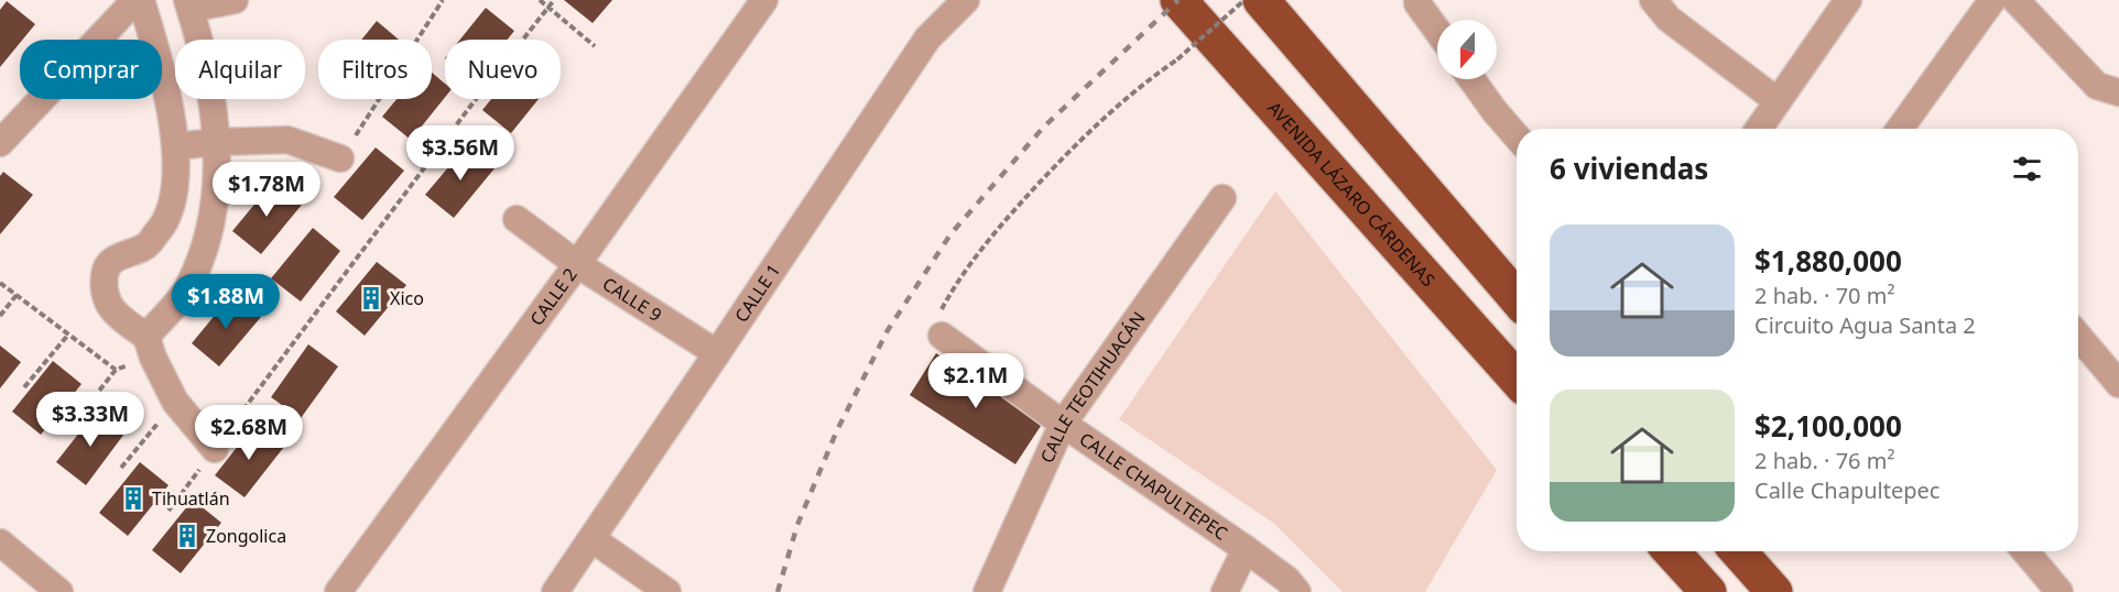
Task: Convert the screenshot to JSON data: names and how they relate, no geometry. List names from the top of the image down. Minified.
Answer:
{"streets":{"highway":["AVENIDA LÁZARO CÁRDENAS"],"street":["CALLE 1","CALLE 2","CALLE 9","CALLE TEOTIHUACÁN","CALLE CHAPULTEPEC"]},"crossings":[["CALLE 1","CALLE 9"],["CALLE 2","CALLE 9"],["CALLE TEOTIHUACÁN","CALLE CHAPULTEPEC"]],"places":{"building":["Xico","Tihuatlán","Zongolica"]},"north":"bottom","page":{"chip":["Comprar","Alquilar","Filtros","Nuevo"],"price":["$3.56M","$1.78M","$1.88M","$2.1M","$3.33M","$2.68M"],"heading":"6 viviendas","list":[{"name":"$1,880,000","note":"2 hab. · 70 m² · Circuito Agua Santa 2"},{"name":"$2,100,000","note":"2 hab. · 76 m² · Calle Chapultepec"}]}}
